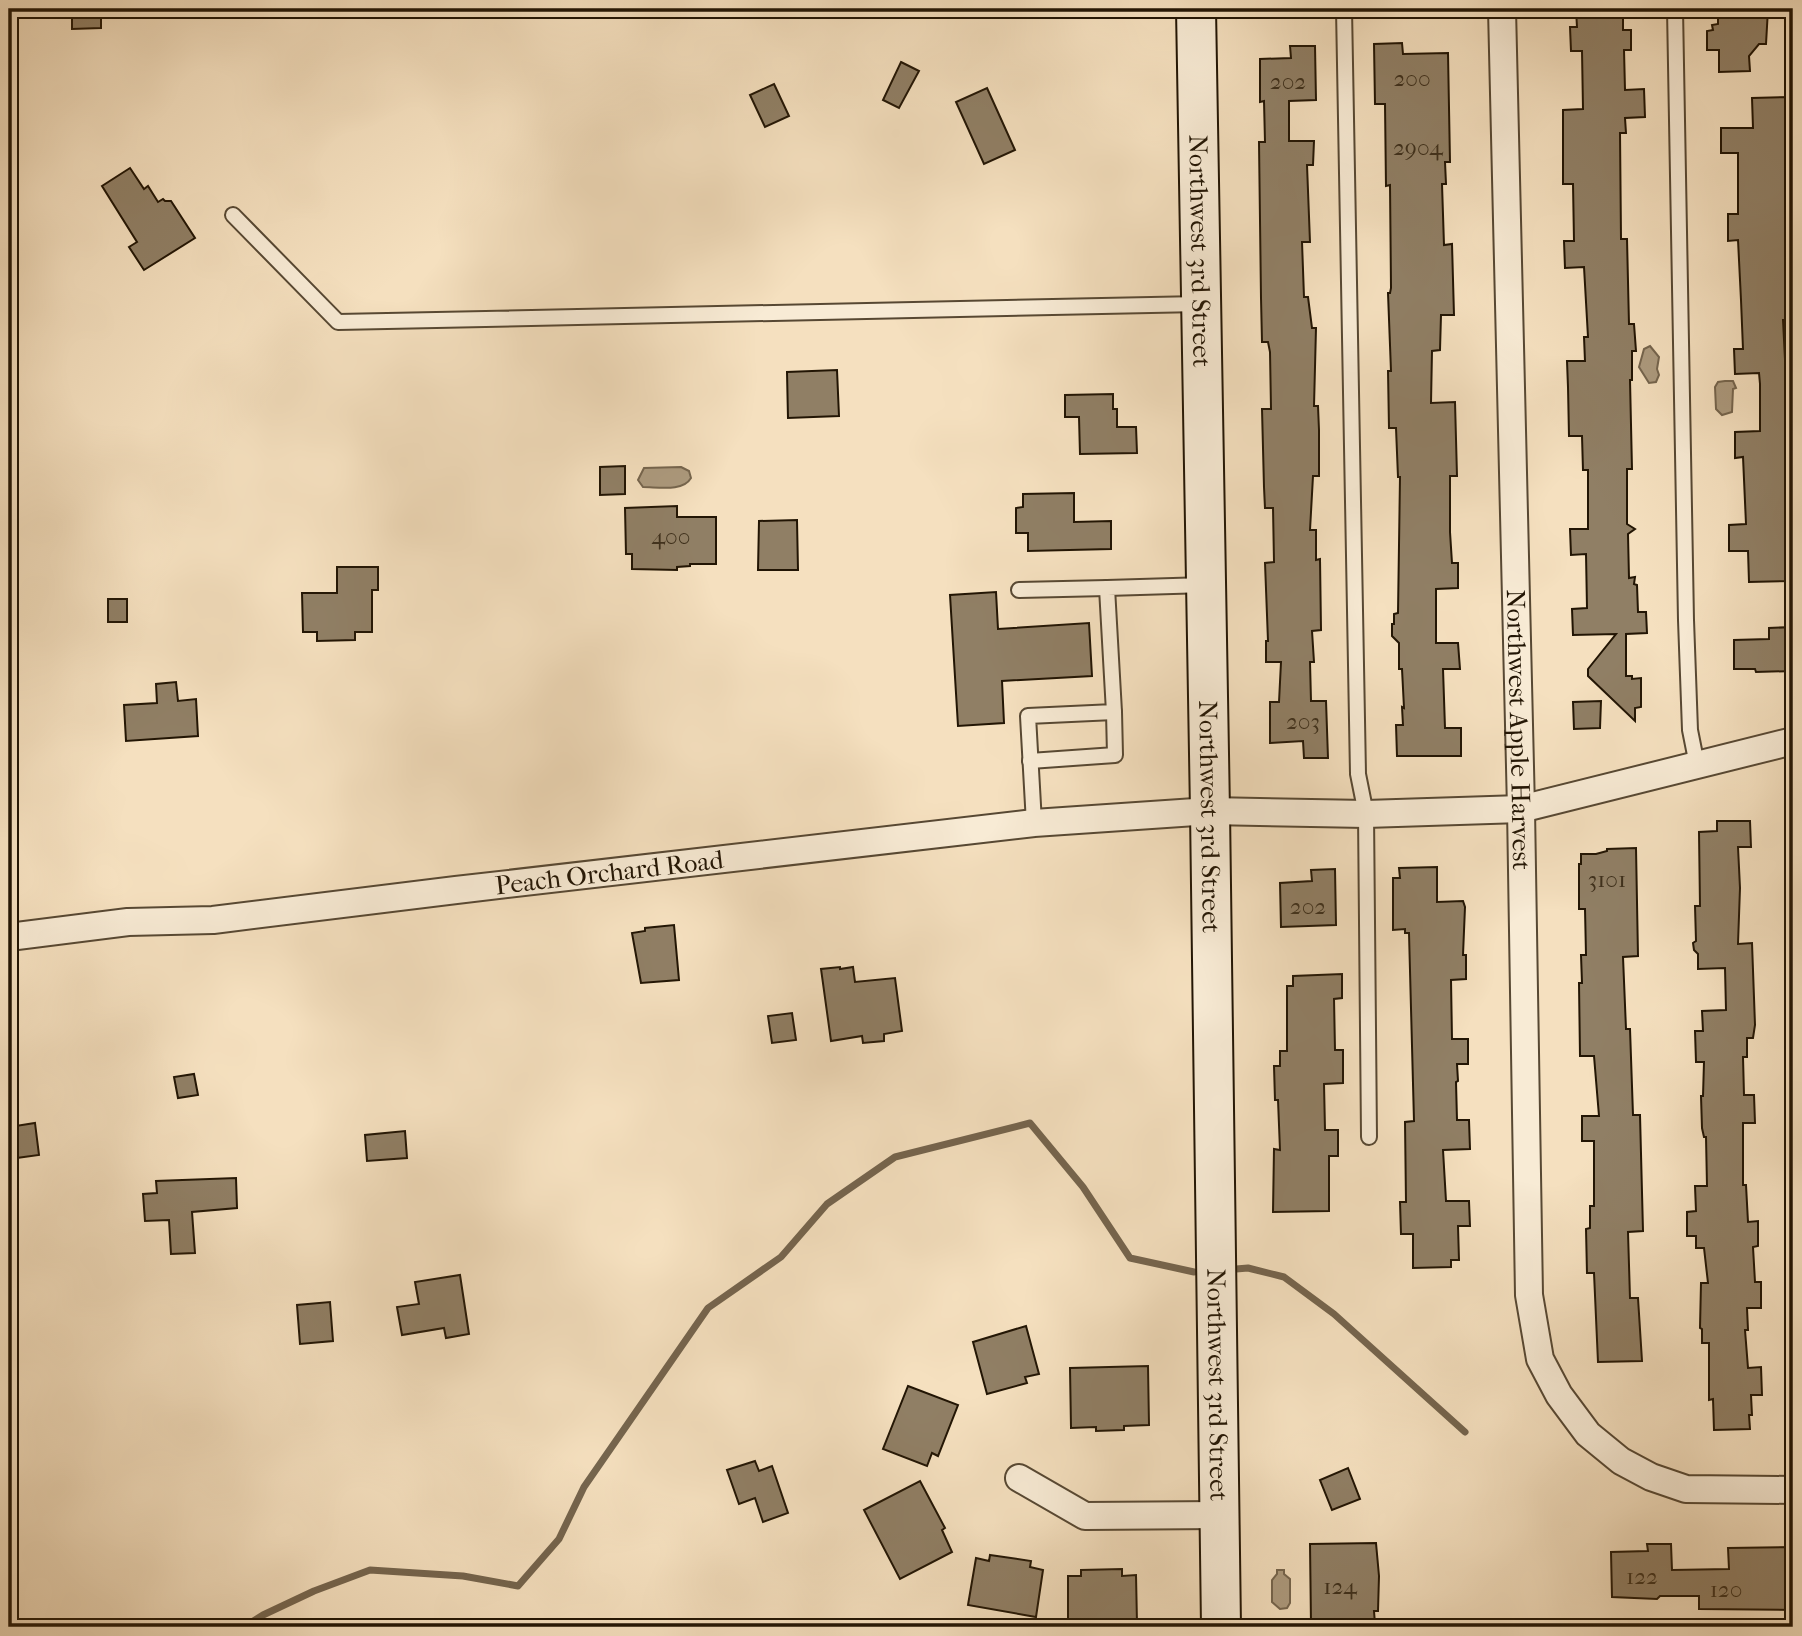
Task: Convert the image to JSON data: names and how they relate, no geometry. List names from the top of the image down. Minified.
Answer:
{"streets":{"street":["Northwest 3rd Street","Northwest Apple Harvest","Peach Orchard Road"]},"crossings":[["Northwest 3rd Street","Peach Orchard Road"],["Northwest Apple Harvest","Peach Orchard Road"]],"house_numbers":["200","202","2904","400","203","3101","202","122","124","120"]}
